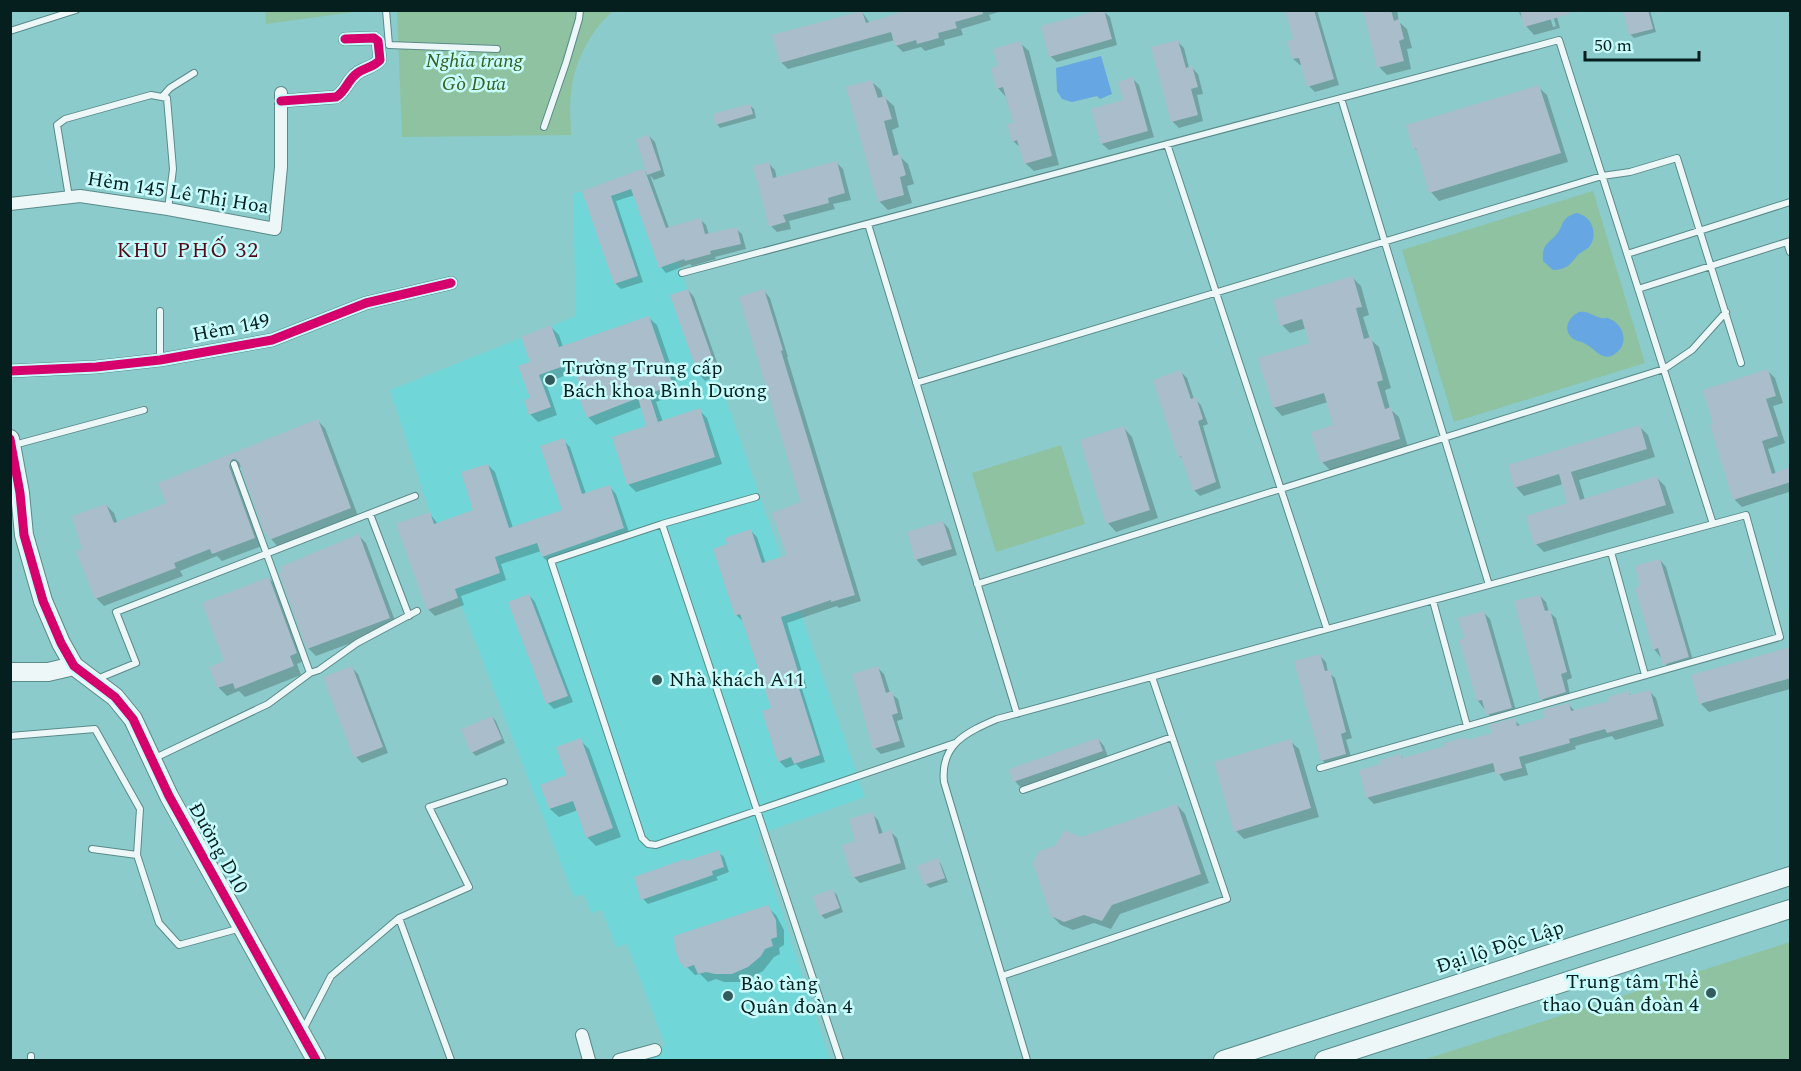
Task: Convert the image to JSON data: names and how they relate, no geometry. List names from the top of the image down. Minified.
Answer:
{"streets":{"main road":["Đường D10","Đại lộ Độc Lập"],"street":["Hẻm 145 Lê Thị Hoa","Hẻm 149"]},"districts":["KHU PHỐ 32"],"parks":["Nghĩa trang Gò Dưa"],"places":["Trường Trung cấp Bách khoa Bình Dương","Nhà khách A11","Trung tâm Thể thao Quân đoàn 4","Bảo tàng Quân đoàn 4"],"scale_bar":"50 m"}
